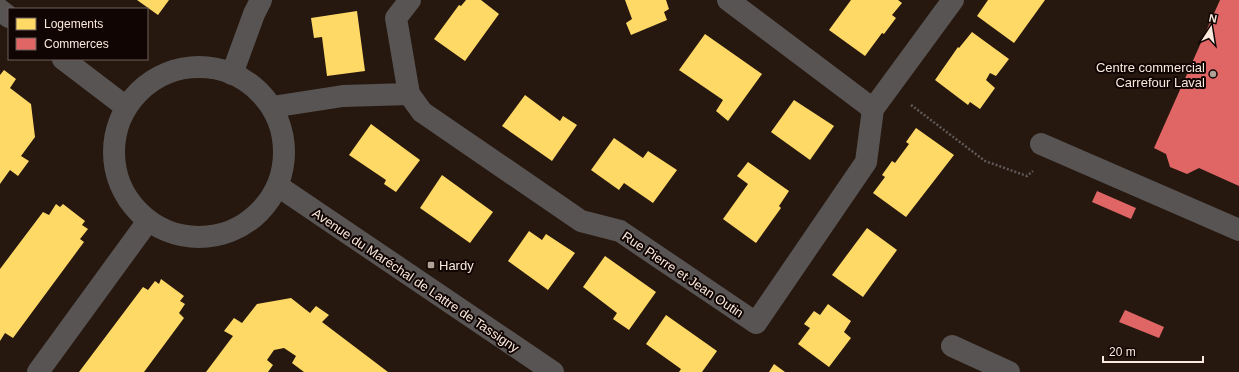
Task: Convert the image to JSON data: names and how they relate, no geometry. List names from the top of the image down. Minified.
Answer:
{"streets":{"street":["Rue Pierre et Jean Outin","Avenue du Maréchal de Lattre de Tassigny"]},"places":{"other":["Centre commercial Carrefour Laval"],"transit":["Hardy"]},"legend":["Logements","Commerces"],"scale_bar":"20 m","north":"top"}
